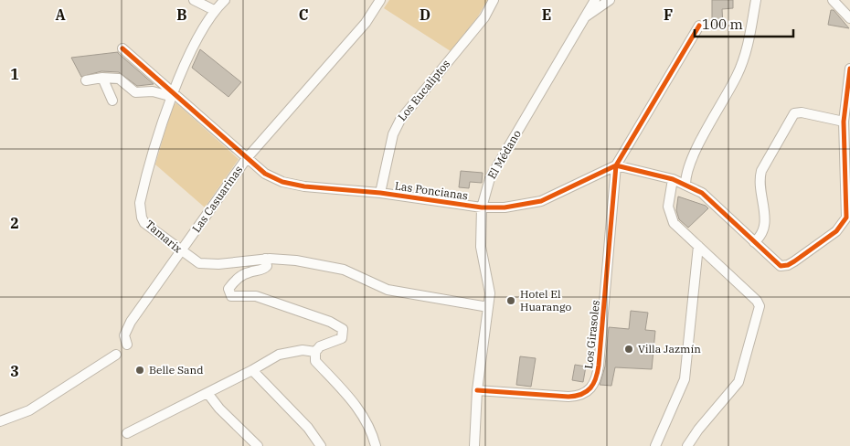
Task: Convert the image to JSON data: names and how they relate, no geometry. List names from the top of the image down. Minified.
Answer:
{"streets":{"street":["Los Eucaliptos","El Médano","Las Poncianas","Las Casuarinas","Tamarix","Los Girasoles"]},"crossings":[["Los Eucaliptos","Las Poncianas"],["El Médano","Las Poncianas"],["El Médano","Tamarix"],["El Médano","Los Girasoles"],["Las Poncianas","Las Casuarinas"],["Las Poncianas","Tamarix"],["Las Poncianas","Los Girasoles"],["Las Casuarinas","Tamarix"]],"places":["Hotel El Huarango","Villa Jazmín","Belle Sand"],"scale_bar":"100 m","grid":{"columns":["A","B","C","D","E","F"],"rows":["1","2","3"]}}
